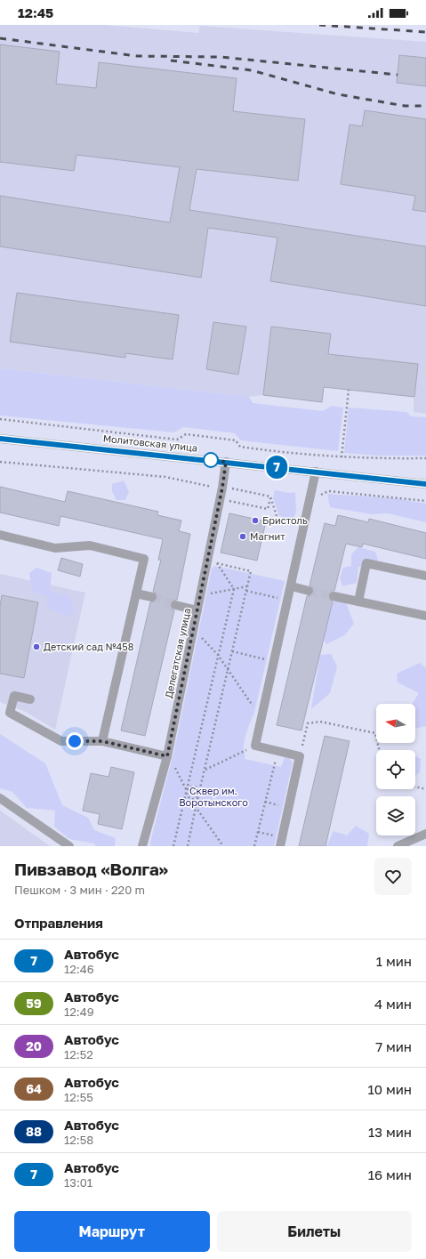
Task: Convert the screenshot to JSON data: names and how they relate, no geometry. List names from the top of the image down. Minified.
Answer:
{"streets":{"street":["Молитовская улица","Делегатская улица"]},"crossings":[["Молитовская улица","Делегатская улица"]],"parks":["Сквер им. Воротынского"],"places":["Бристоль","Магнит","Детский сад №458"],"lines":["bus line 7"],"north":"left","page":{"status":"12:45","on_map":"7","heading":[["Пивзавод «Волга»","Пешком · 3 мин · 220 m"],"Отправления"],"list":[{"mark":"7","name":"Автобус","note":"12:46","value":"1 мин"},{"mark":"59","name":"Автобус","note":"12:49","value":"4 мин"},{"mark":"20","name":"Автобус","note":"12:52","value":"7 мин"},{"mark":"64","name":"Автобус","note":"12:55","value":"10 мин"},{"mark":"88","name":"Автобус","note":"12:58","value":"13 мин"},{"mark":"7","name":"Автобус","note":"13:01","value":"16 мин"}],"buttons":["Маршрут","Билеты"]}}
